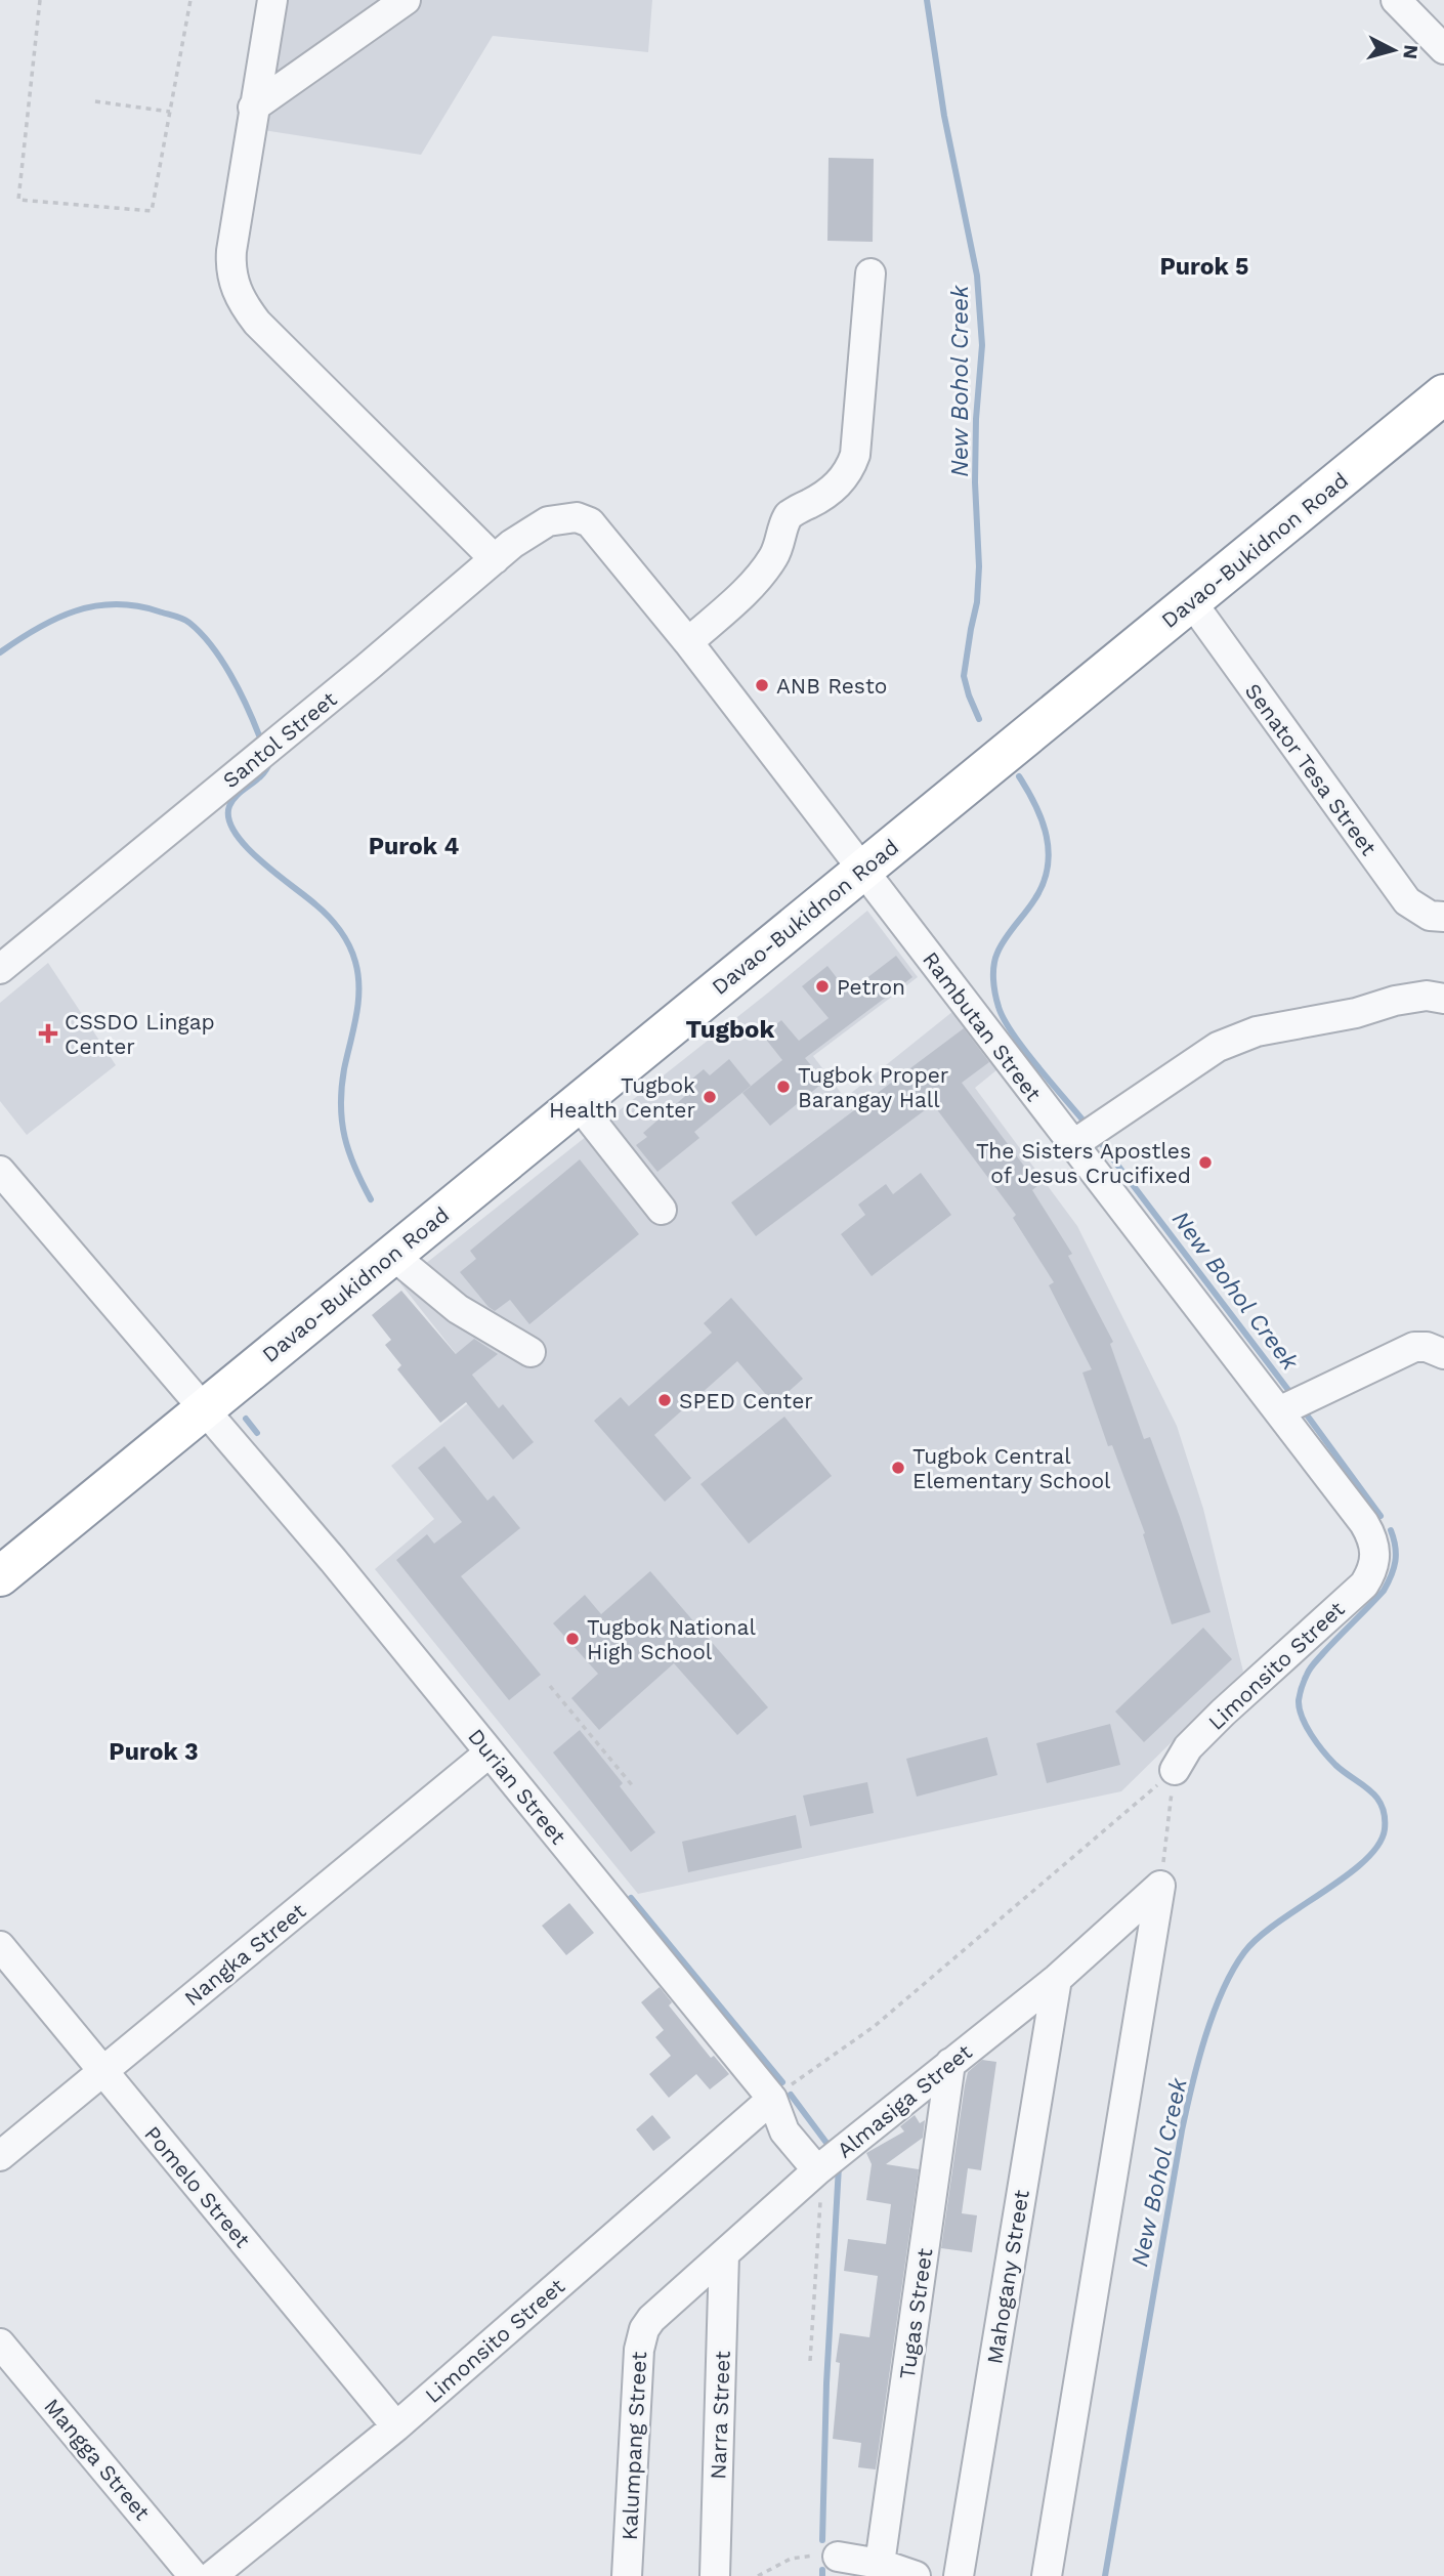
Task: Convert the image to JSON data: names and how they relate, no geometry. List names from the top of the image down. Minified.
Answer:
{"streets":{"highway":["Davao-Bukidnon Road"],"street":["Santol Street","Senator Tesa Street","Rambutan Street","Limonsito Street","Durian Street","Nangka Street","Almasiga Street","Pomelo Street","Mahogany Street","Tugas Street","Narra Street","Kalumpang Street","Mangga Street"]},"crossings":[["Davao-Bukidnon Road","Senator Tesa Street"],["Davao-Bukidnon Road","Rambutan Street"],["Davao-Bukidnon Road","Durian Street"],["Santol Street","Rambutan Street"],["Rambutan Street","Limonsito Street"],["Limonsito Street","Durian Street"],["Limonsito Street","Pomelo Street"],["Durian Street","Nangka Street"],["Durian Street","Almasiga Street"],["Nangka Street","Pomelo Street"],["Almasiga Street","Mahogany Street"],["Almasiga Street","Tugas Street"],["Almasiga Street","Narra Street"],["Almasiga Street","Kalumpang Street"]],"districts":["Purok 5","Purok 4","Tugbok","Purok 3"],"water":["New Bohol Creek"],"places":{"other":["ANB Resto","Petron","Tugbok Proper Barangay Hall","Tugbok Health Center","The Sisters Apostles of Jesus Crucifixed","SPED Center","Tugbok Central Elementary School","Tugbok National High School"],"health":["CSSDO Lingap Center"]},"north":"right"}
